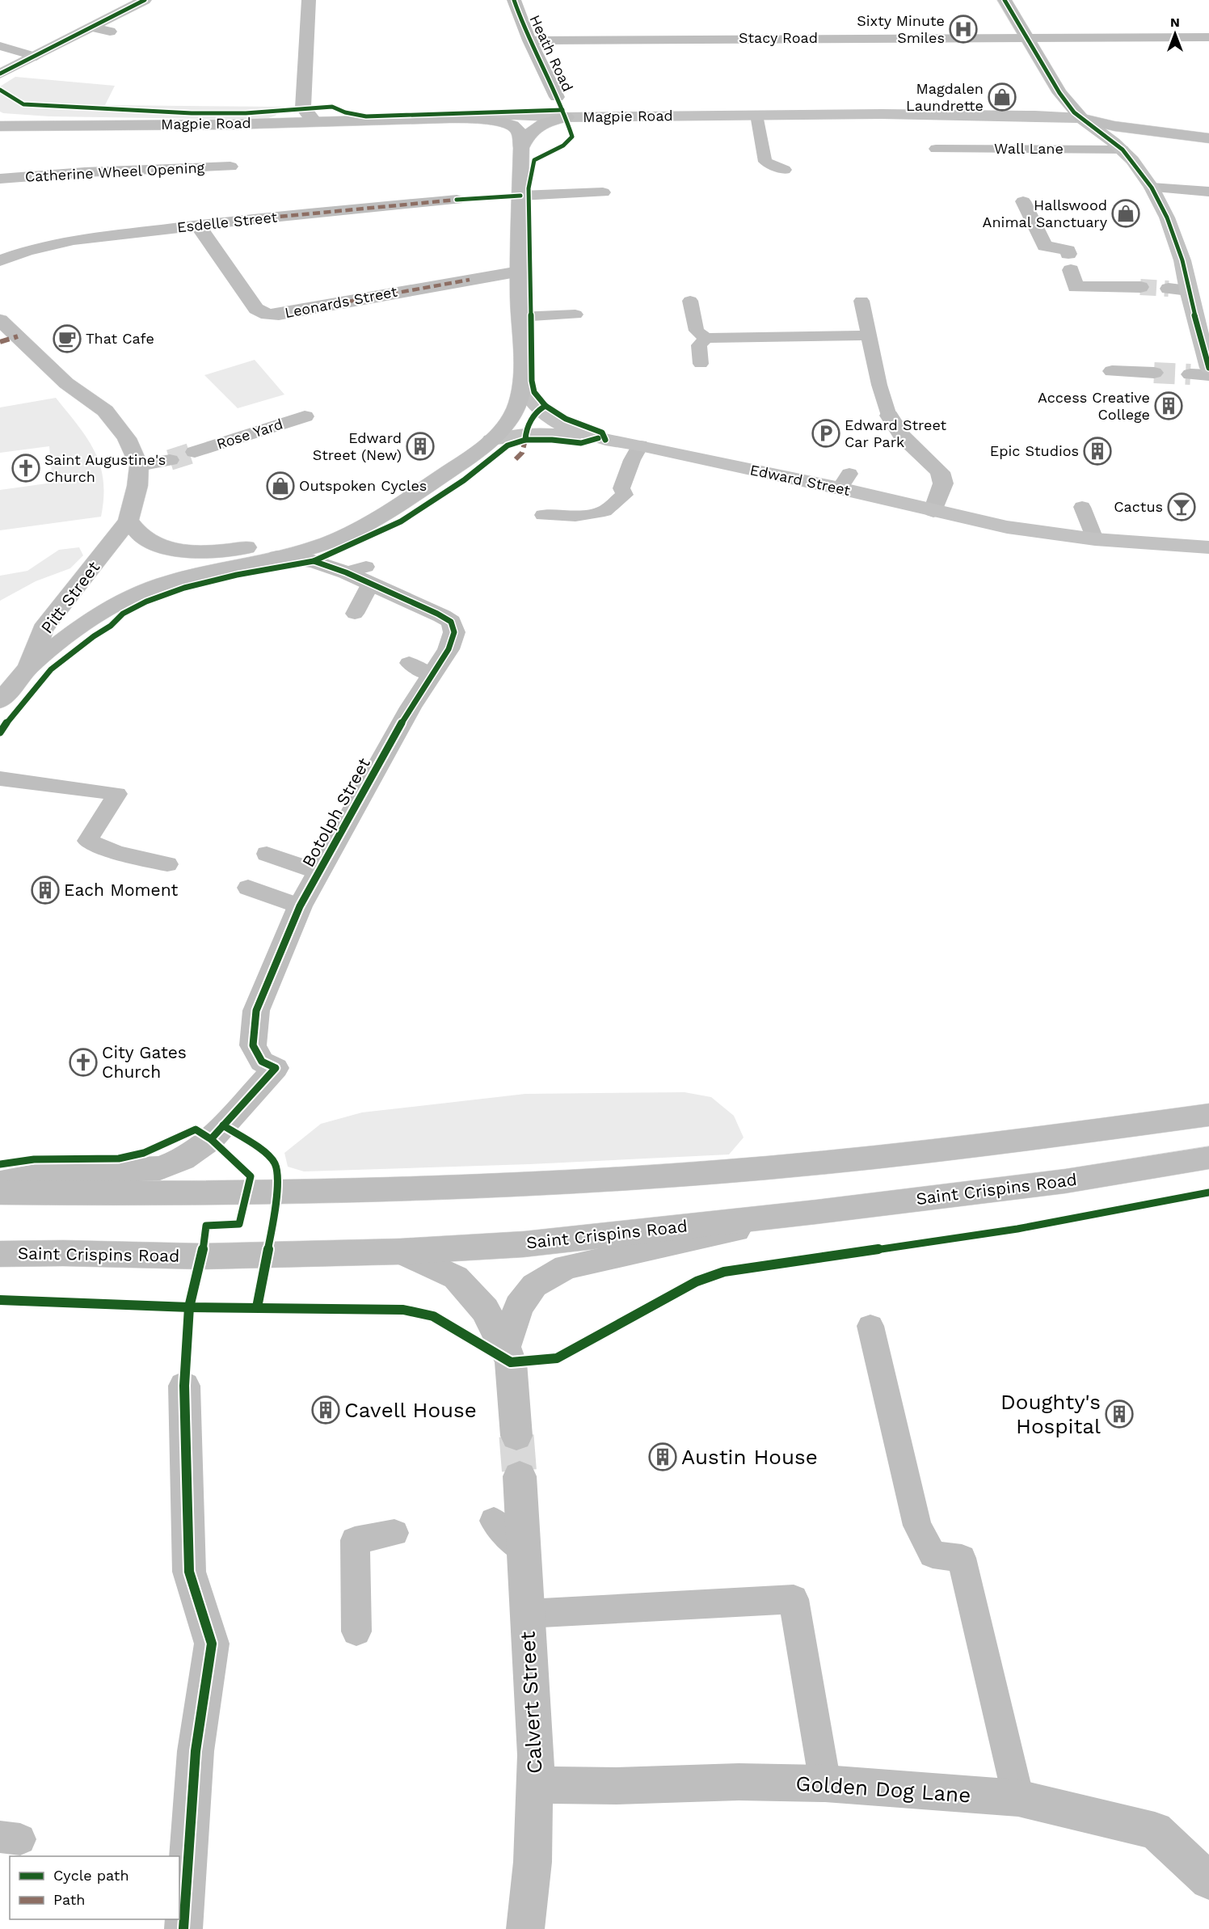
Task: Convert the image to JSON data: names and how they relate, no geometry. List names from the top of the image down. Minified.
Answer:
{"streets":{"street":["Stacy Road","Heath Road","Magpie Road","Catherine Wheel Opening","Esdelle Street","Leonards Street","Rose Yard","Edward Street","Pitt Street","Botolph Street","Saint Crispins Road","Calvert Street","Golden Dog Lane"],"lane":["Wall Lane"]},"crossings":[["Stacy Road","Heath Road"],["Heath Road","Magpie Road"],["Esdelle Street","Leonards Street"],["Leonards Street","Edward Street"],["Calvert Street","Golden Dog Lane"]],"places":{"hospital":["Sixty Minute Smiles"],"shop":["Magdalen Laundrette","Hallswood Animal Sanctuary","Outspoken Cycles"],"cafe":["That Cafe"],"building":["Access Creative College","Edward Street (New)","Epic Studios","Each Moment","Cavell House","Doughty's Hospital","Austin House"],"parking":["Edward Street Car Park"],"church":["Saint Augustine's Church","City Gates Church"],"bar":["Cactus"]},"legend":["Cycle path","Path"],"north":"top"}
